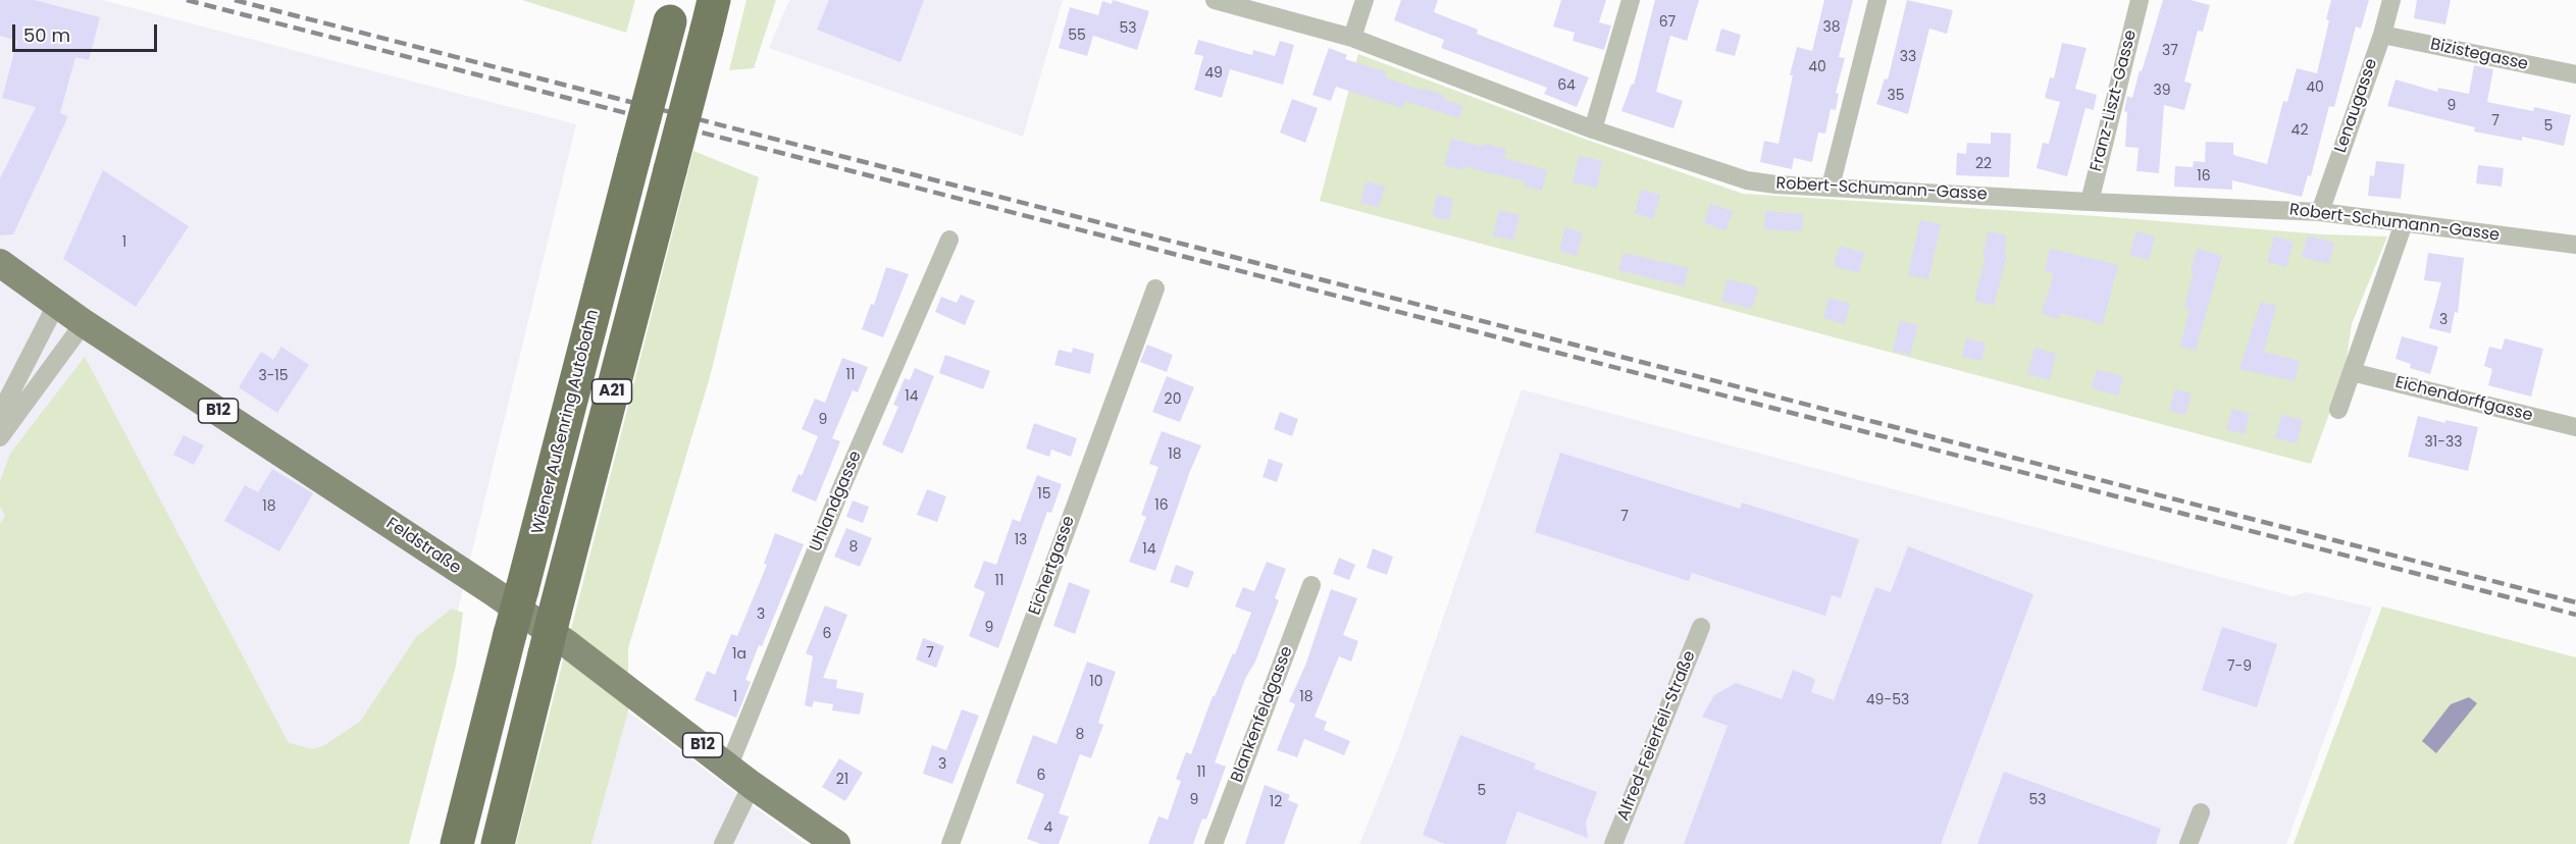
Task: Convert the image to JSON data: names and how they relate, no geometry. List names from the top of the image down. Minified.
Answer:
{"streets":{"highway":["A21","Wiener Außenring Autobahn"],"main road":["B12","Feldstraße"],"street":["Bizistegasse","Franz-Liszt-Gasse","Lenaugasse","Robert-Schumann-Gasse","Eichendorffgasse","Uhlandgasse","Eichertgasse","Blankenfeldgasse","Alfred-Feierfeil-Straße"]},"crossings":[["Bizistegasse","Lenaugasse"],["Franz-Liszt-Gasse","Robert-Schumann-Gasse"],["Lenaugasse","Robert-Schumann-Gasse"],["Uhlandgasse","Feldstraße"]],"house_numbers":["67","38","53","55","37","33","40","49","64","40","39","35","9","7","5","42","22","16","1","3","11","3-15","14","20","9","31-33","18","15","16","18","7","13","8","14","11","3","9","6","7","1a","7-9","10","1","18","49-53","8","3","11","6","21","5","9","53","12","4"],"scale_bar":"50 m"}
